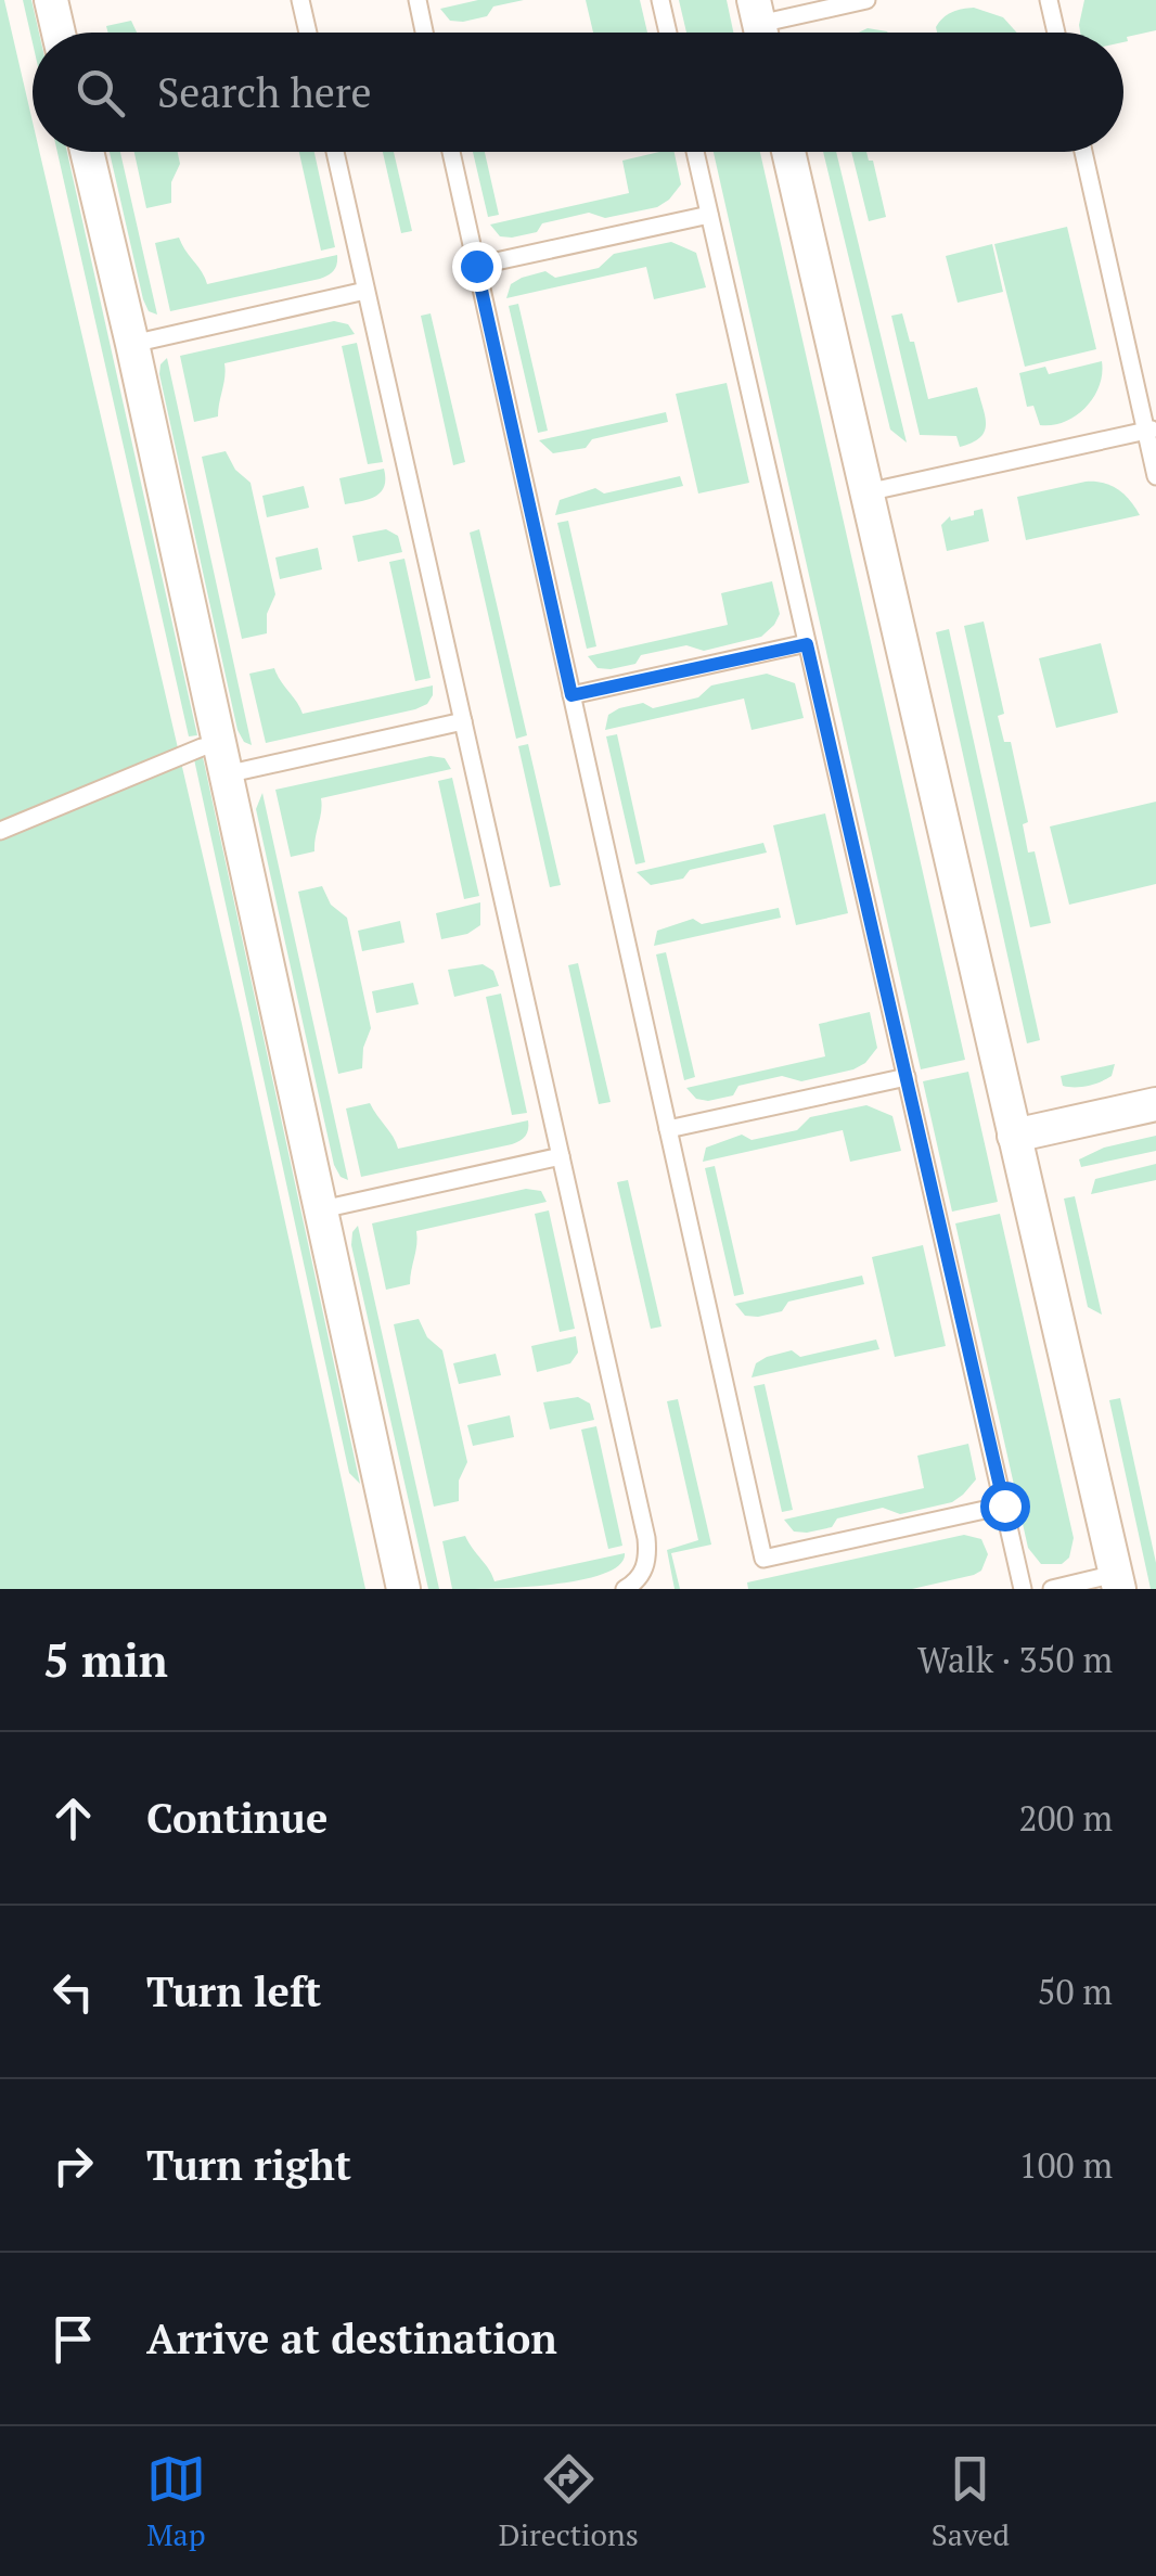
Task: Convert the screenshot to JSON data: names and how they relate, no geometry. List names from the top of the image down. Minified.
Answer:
{"page":{"search":"Search here","heading":["5 min","Walk · 350 m"],"list":[["Continue","200 m"],["Turn left","50 m"],["Turn right","100 m"],"Arrive at destination"],"nav":["Map","Directions","Saved"]}}
